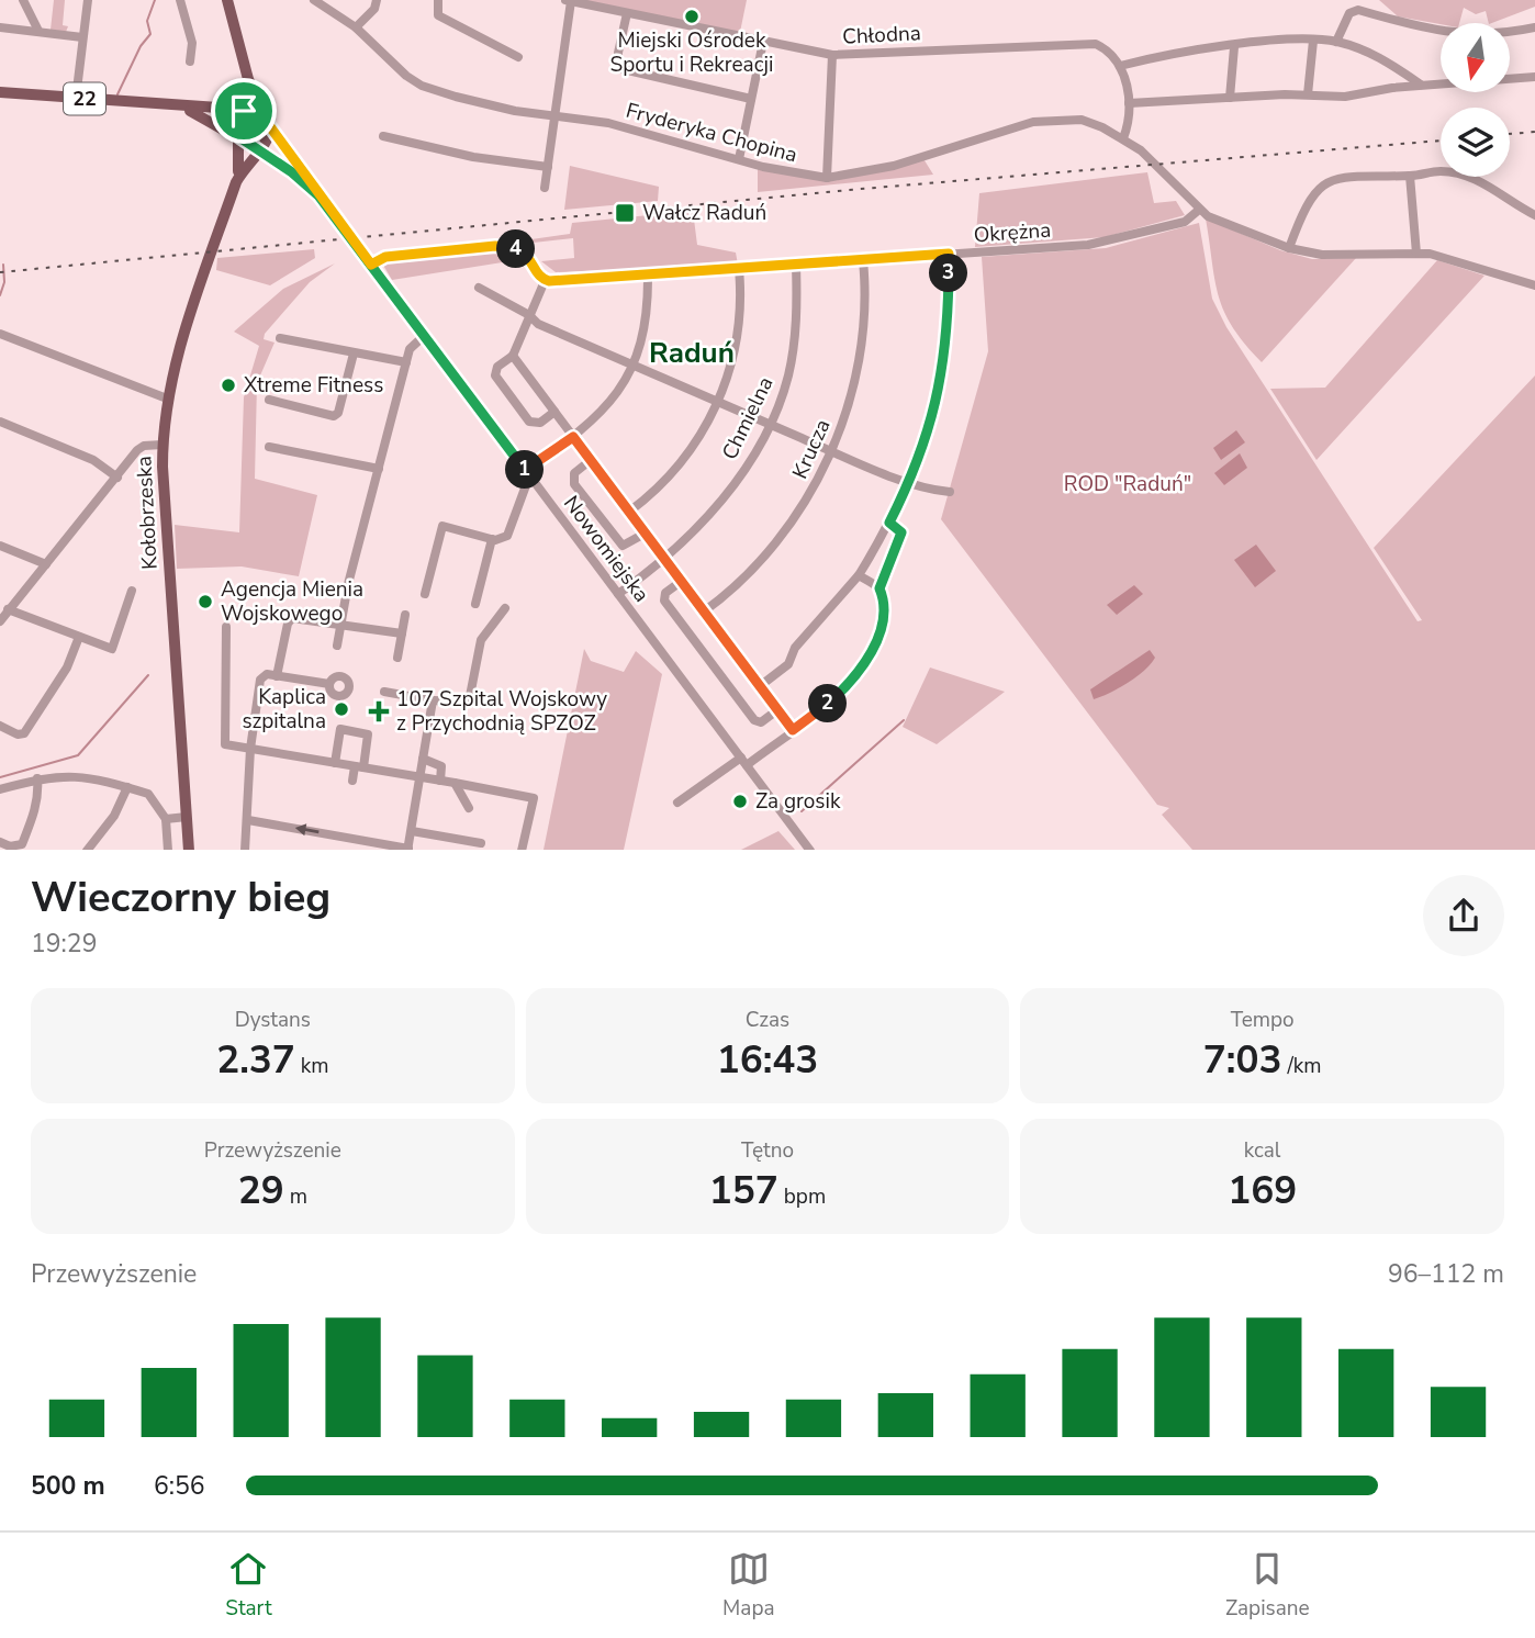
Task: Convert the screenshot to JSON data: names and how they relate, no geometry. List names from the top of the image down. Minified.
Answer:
{"streets":{"main road":["22","Kołobrzeska"],"street":["Chłodna","Fryderyka Chopina","Okrężna","Chmielna","Krucza","Nowomiejska"]},"crossings":[["22","Kołobrzeska"],["22","Nowomiejska"],["Fryderyka Chopina","Okrężna"],["Okrężna","Chmielna"],["Okrężna","Krucza"],["Chmielna","Nowomiejska"],["Kołobrzeska","Nowomiejska"]],"districts":["Raduń"],"parks":["ROD \"Raduń\""],"places":{"other":["Miejski Ośrodek Sportu i Rekreacji","Xtreme Fitness","Agencja Mienia Wojskowego","Kaplica szpitalna","Za grosik"],"transit":["Wałcz Raduń"],"health":["107 Szpital Wojskowy z Przychodnią SPZOZ"]},"north":"bottom","page":{"pins":["4","3","1","2"],"heading":["Wieczorny bieg","19:29"],"stats":[["Dystans","2.37 km"],["Czas","16:43"],["Tempo","7:03 /km"],["Przewyższenie","29 m"],["Tętno","157 bpm"],["kcal","169"]],"chart":["Przewyższenie","96–112 m"],"list":[{"name":"500 m","note":"6:56"}],"tabs":["Start","Mapa","Zapisane"]}}
